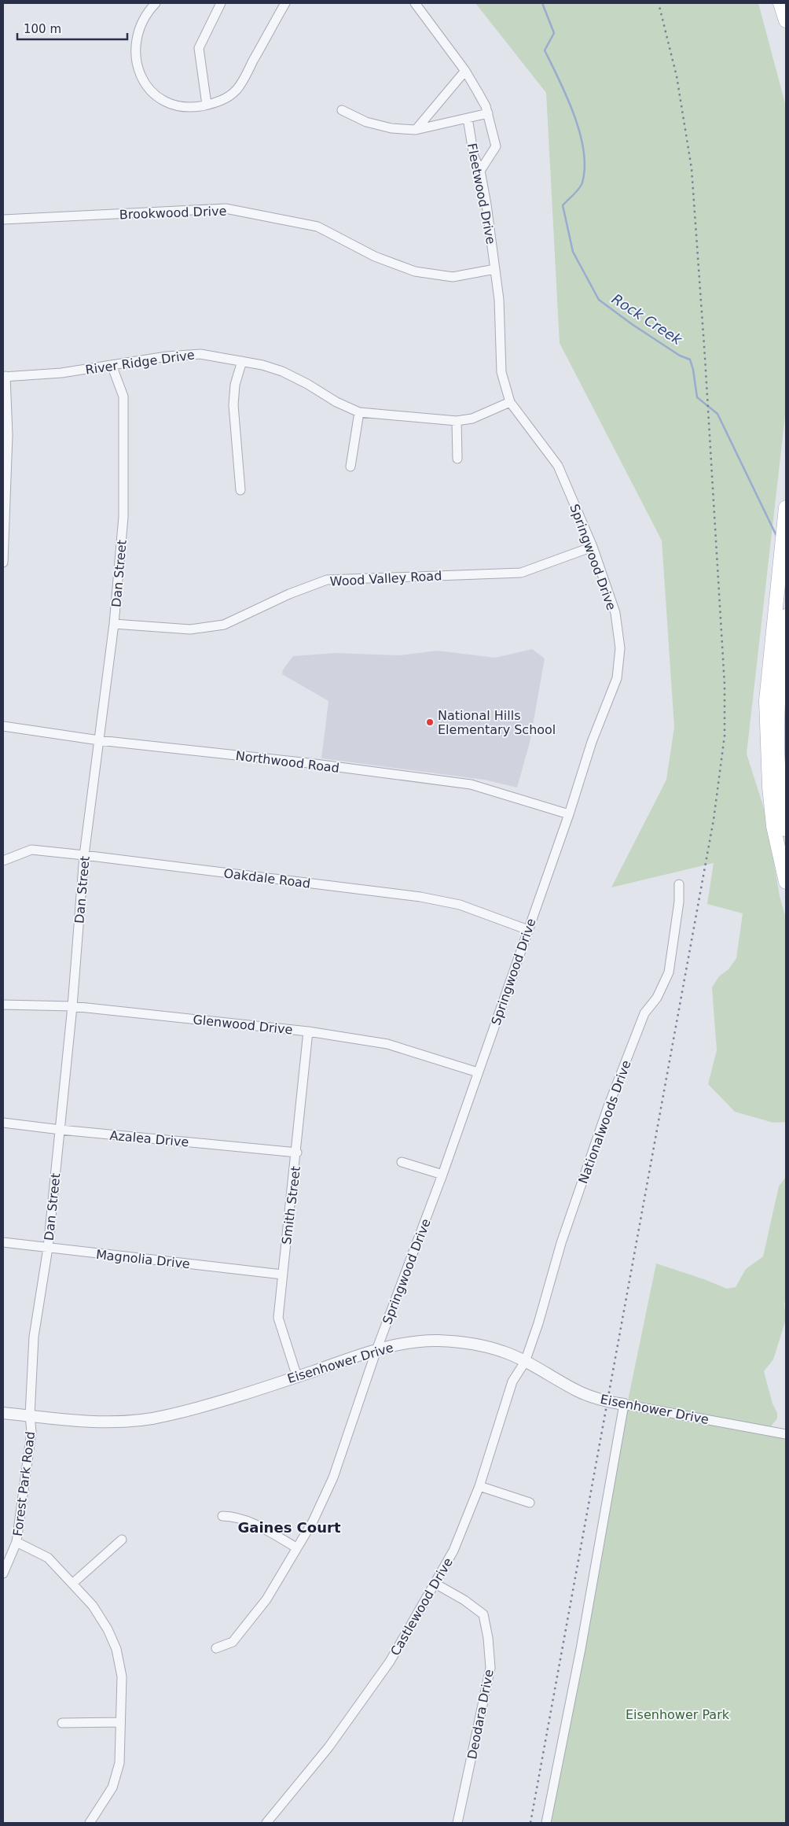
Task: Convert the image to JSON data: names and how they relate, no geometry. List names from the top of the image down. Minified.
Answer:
{"streets":{"street":["Fleetwood Drive","Brookwood Drive","River Ridge Drive","Springwood Drive","Dan Street","Wood Valley Road","Northwood Road","Oakdale Road","Glenwood Drive","Nationalwoods Drive","Azalea Drive","Smith Street","Magnolia Drive","Eisenhower Drive","Forest Park Road","Castlewood Drive","Deodara Drive"]},"crossings":[["Fleetwood Drive","Brookwood Drive"],["Fleetwood Drive","Springwood Drive"],["Brookwood Drive","Springwood Drive"],["River Ridge Drive","Springwood Drive"],["River Ridge Drive","Dan Street"],["Springwood Drive","Wood Valley Road"],["Springwood Drive","Northwood Road"],["Springwood Drive","Oakdale Road"],["Springwood Drive","Glenwood Drive"],["Springwood Drive","Eisenhower Drive"],["Dan Street","Wood Valley Road"],["Dan Street","Northwood Road"],["Dan Street","Oakdale Road"],["Dan Street","Glenwood Drive"],["Dan Street","Azalea Drive"],["Dan Street","Magnolia Drive"],["Dan Street","Eisenhower Drive"],["Dan Street","Forest Park Road"],["Glenwood Drive","Smith Street"],["Nationalwoods Drive","Eisenhower Drive"],["Nationalwoods Drive","Castlewood Drive"],["Azalea Drive","Smith Street"],["Smith Street","Magnolia Drive"],["Smith Street","Eisenhower Drive"],["Eisenhower Drive","Forest Park Road"],["Eisenhower Drive","Castlewood Drive"],["Castlewood Drive","Deodara Drive"]],"districts":["Gaines Court"],"water":["Rock Creek"],"parks":["Eisenhower Park"],"places":["National Hills Elementary School"],"scale_bar":"100 m"}
